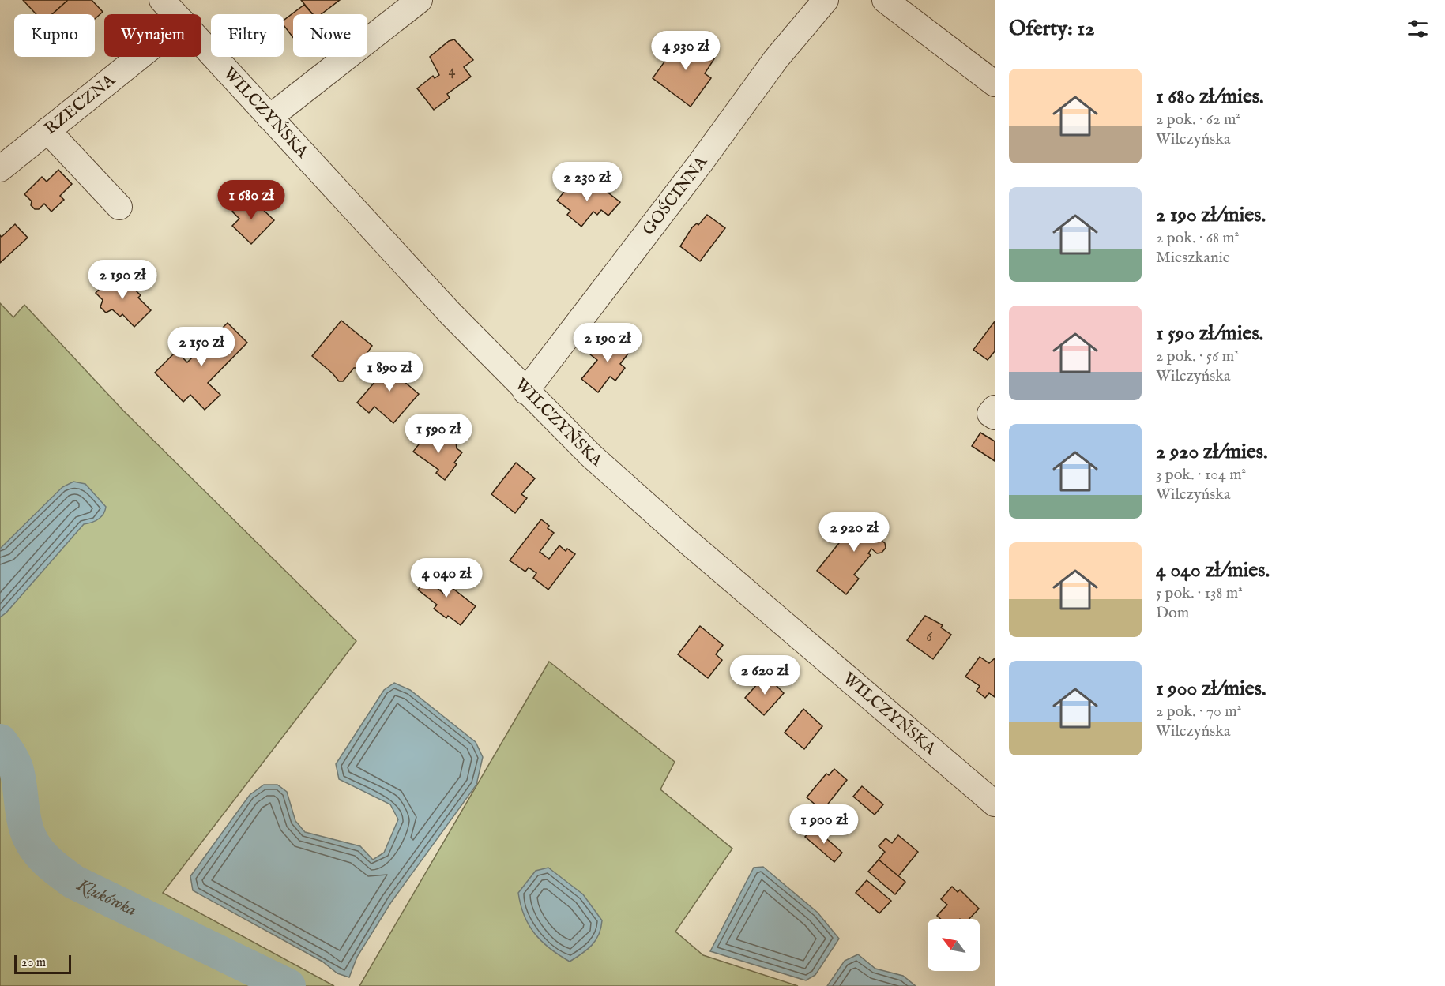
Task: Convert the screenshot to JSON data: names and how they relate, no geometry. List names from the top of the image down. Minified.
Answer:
{"streets":{"street":["RZECZNA","WILCZYŃSKA","GOŚCINNA"]},"crossings":[["WILCZYŃSKA","GOŚCINNA"]],"water":["Klukówka"],"house_numbers":["4","6"],"scale_bar":"20 m","north":"top left","page":{"heading":"Oferty: 12","chip":["Kupno","Wynajem","Filtry","Nowe"],"price":["4 930 zł","2 230 zł","1 680 zł","2 190 zł","2 190 zł","2 150 zł","1 890 zł","1 590 zł","2 920 zł","4 040 zł","2 620 zł","1 900 zł"],"list":[{"name":"1 680 zł/mies.","note":"2 pok. · 62 m² · Wilczyńska"},{"name":"2 190 zł/mies.","note":"2 pok. · 68 m² · Mieszkanie"},{"name":"1 590 zł/mies.","note":"2 pok. · 56 m² · Wilczyńska"},{"name":"2 920 zł/mies.","note":"3 pok. · 104 m² · Wilczyńska"},{"name":"4 040 zł/mies.","note":"5 pok. · 138 m² · Dom"},{"name":"1 900 zł/mies.","note":"2 pok. · 70 m² · Wilczyńska"}],"scale":"20 m"}}
